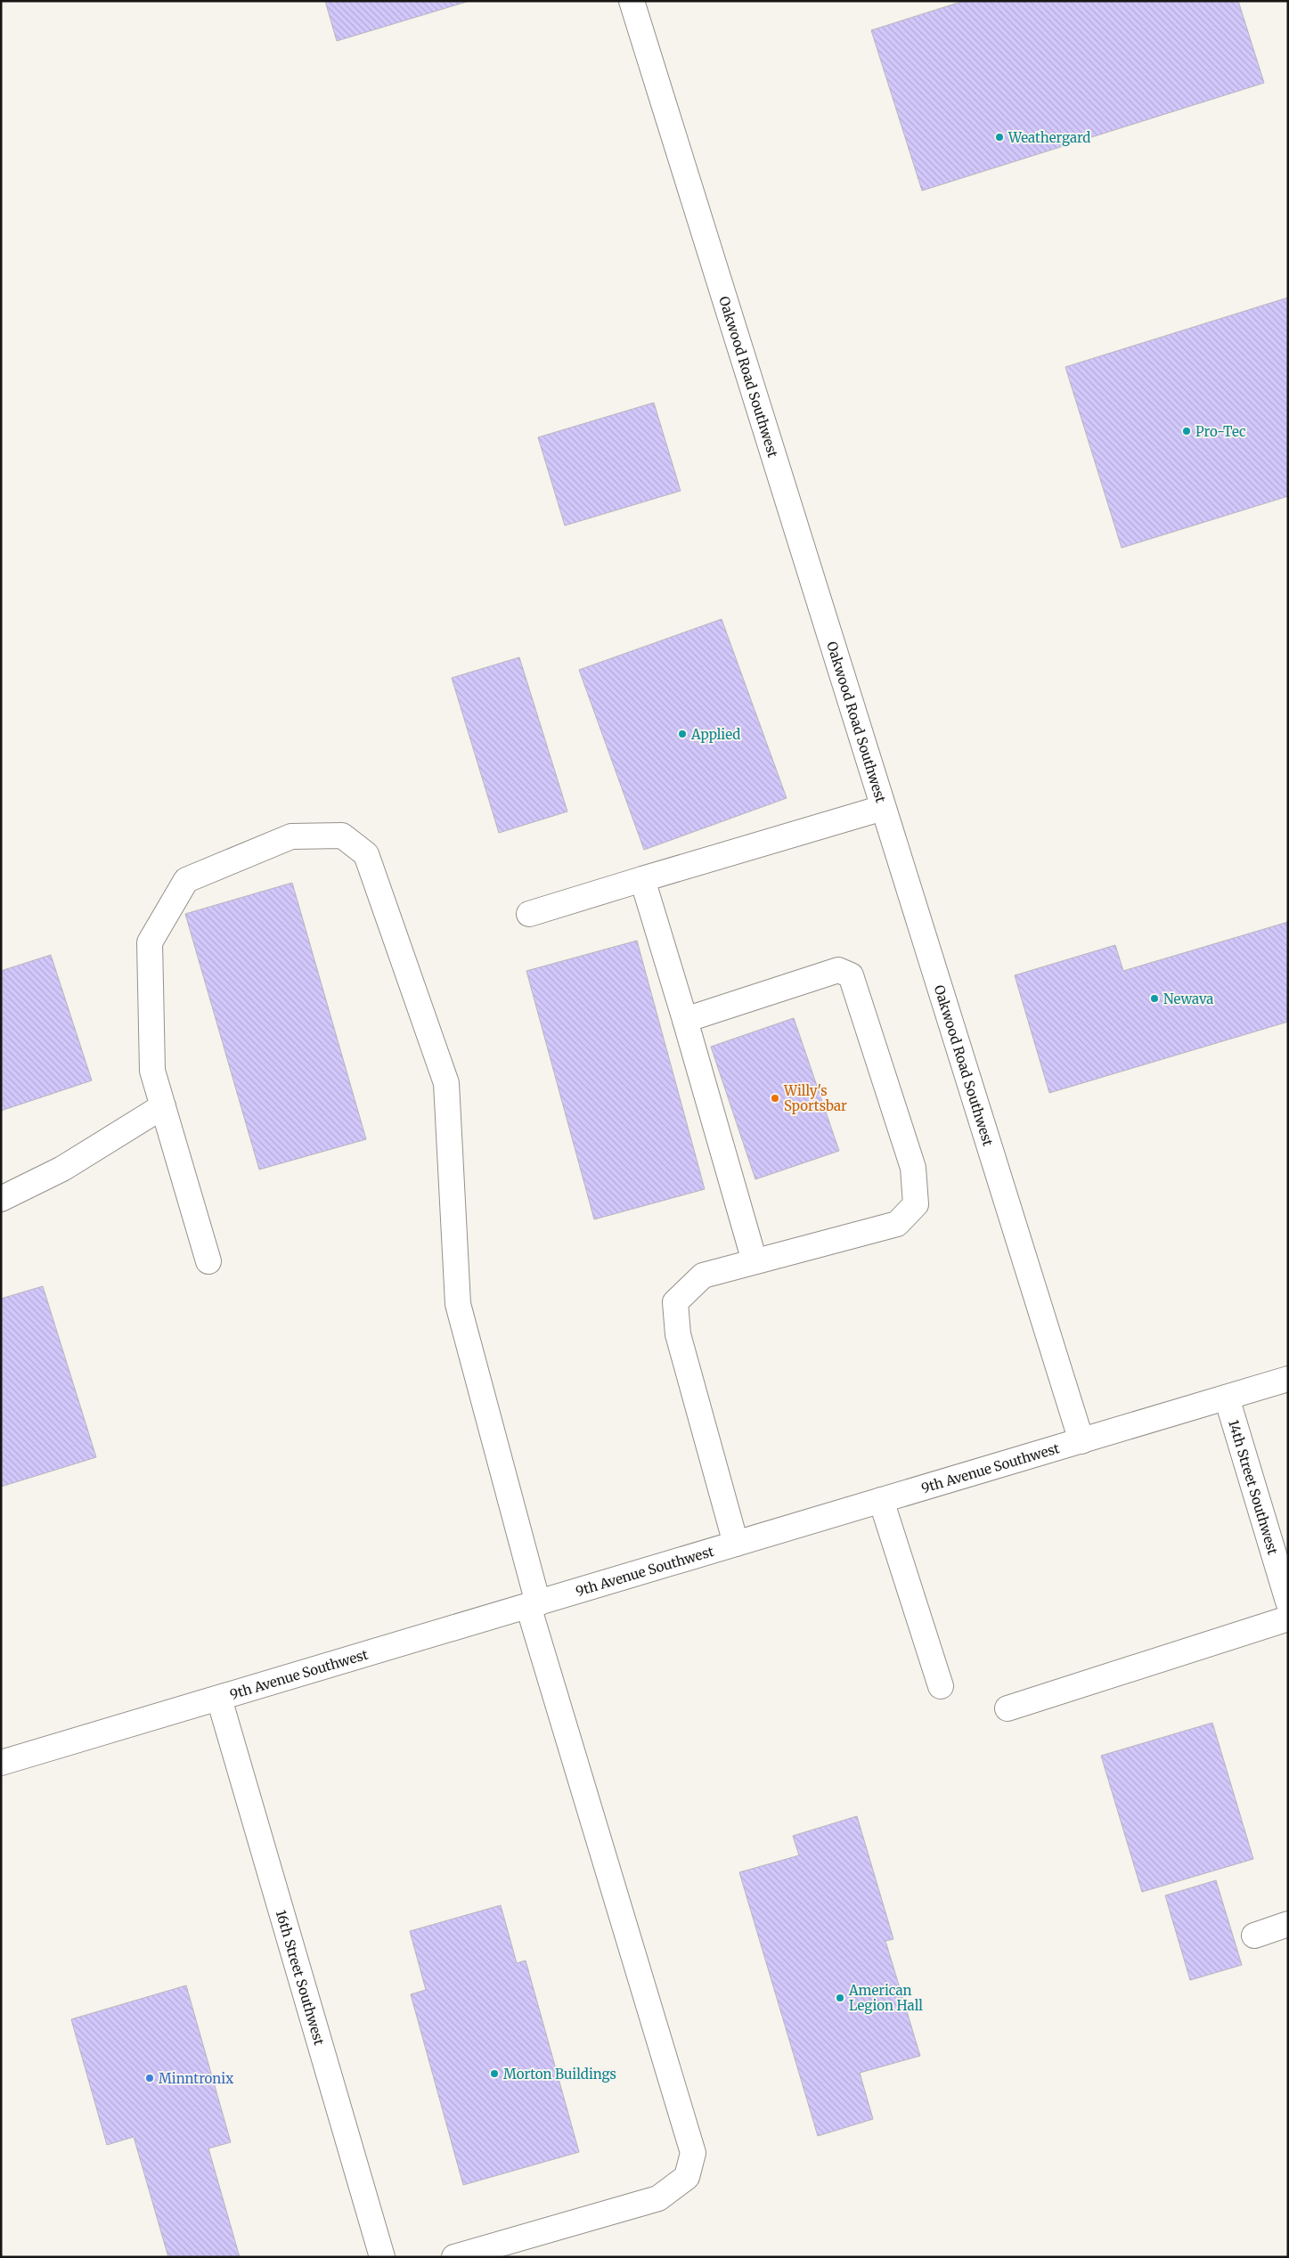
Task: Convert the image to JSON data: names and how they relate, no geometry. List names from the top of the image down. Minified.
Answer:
{"streets":{"street":["Oakwood Road Southwest","9th Avenue Southwest","14th Street Southwest","16th Street Southwest"]},"crossings":[["Oakwood Road Southwest","9th Avenue Southwest"],["9th Avenue Southwest","14th Street Southwest"],["9th Avenue Southwest","16th Street Southwest"]],"places":["Weathergard","Pro-Tec","Applied","Newava","Willy's Sportsbar","American Legion Hall","Morton Buildings","Minntronix"]}
